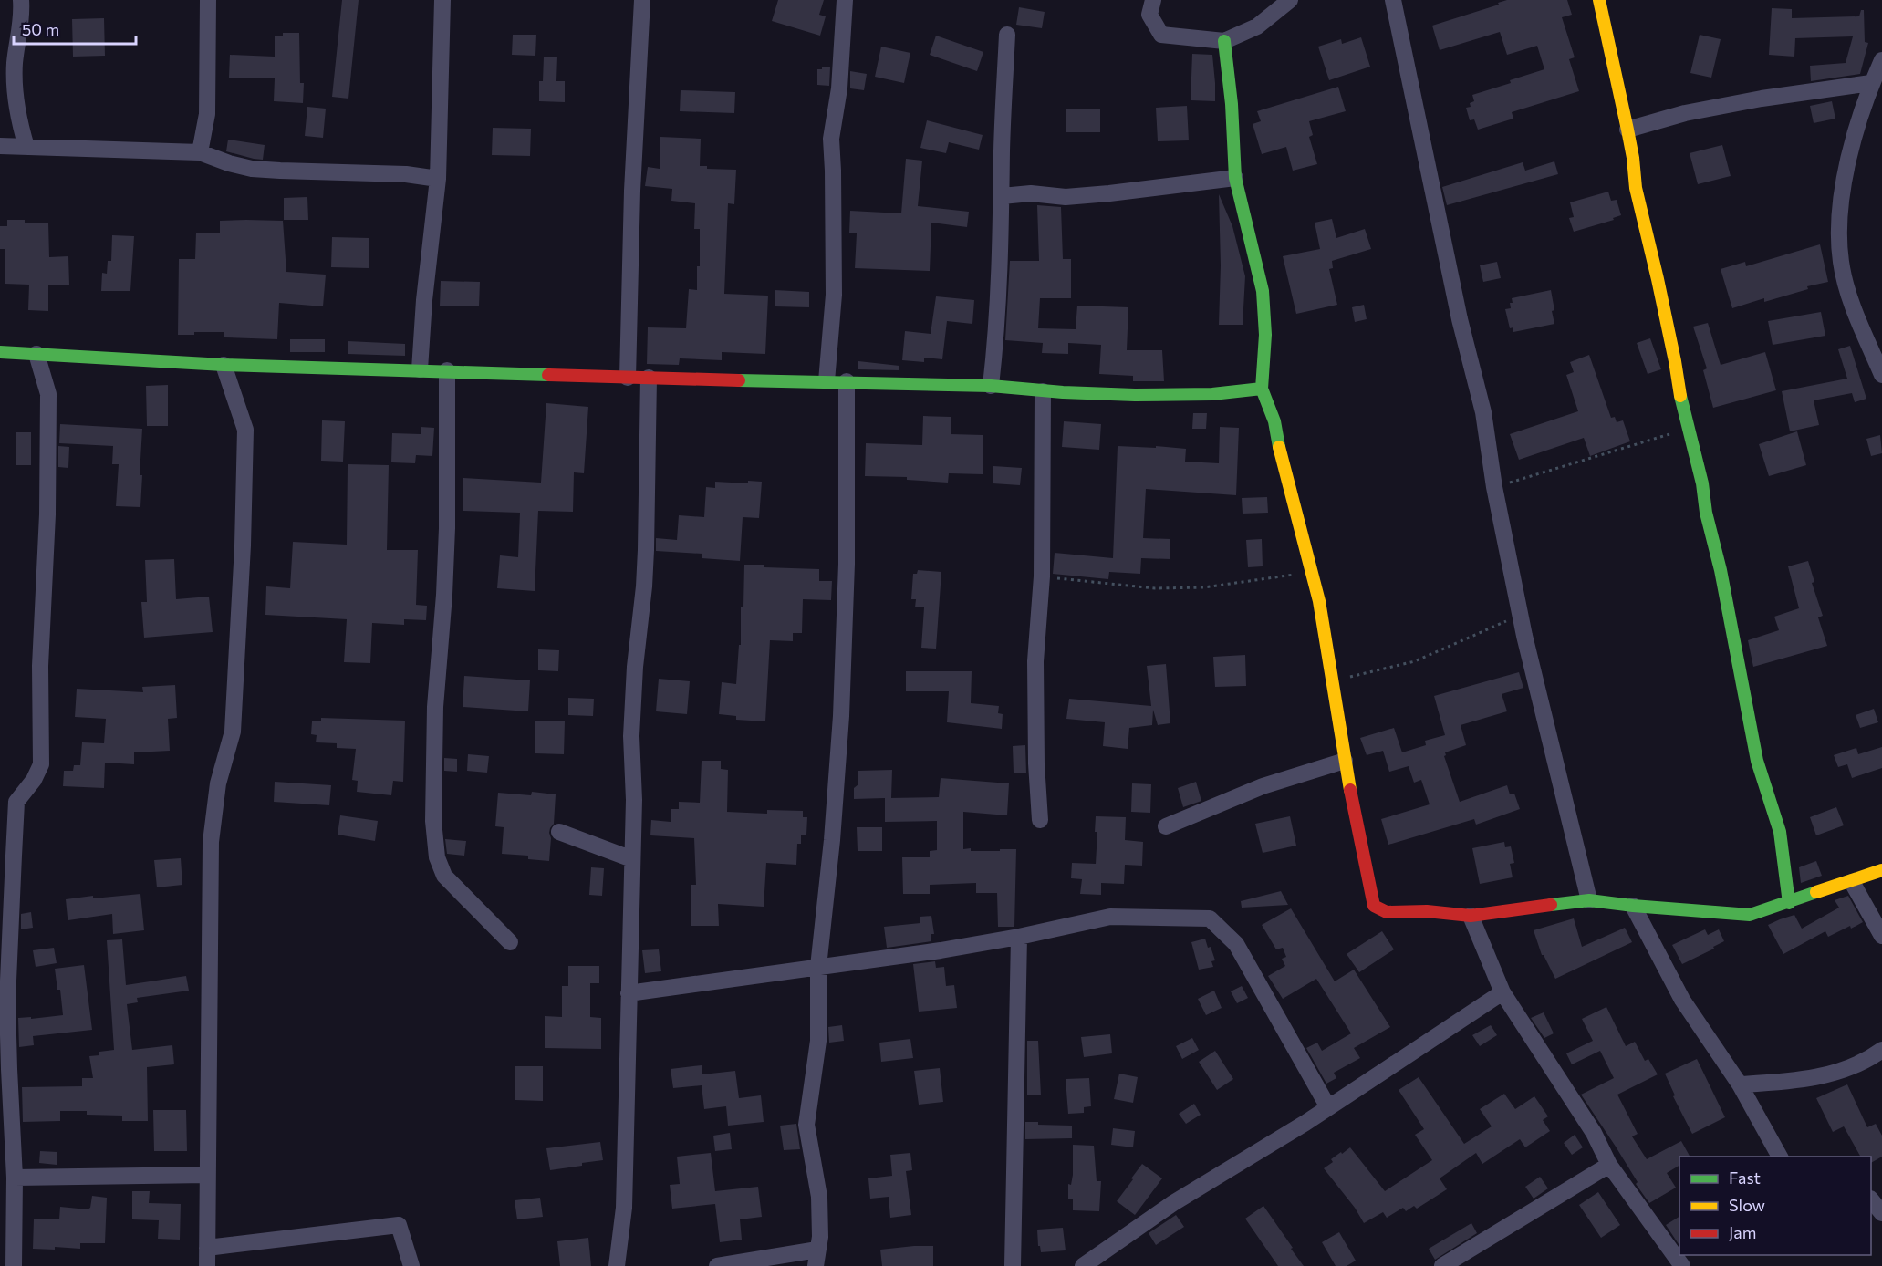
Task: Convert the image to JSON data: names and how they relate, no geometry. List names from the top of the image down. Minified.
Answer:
{"legend":["Fast","Slow","Jam"],"scale_bar":"50 m"}
